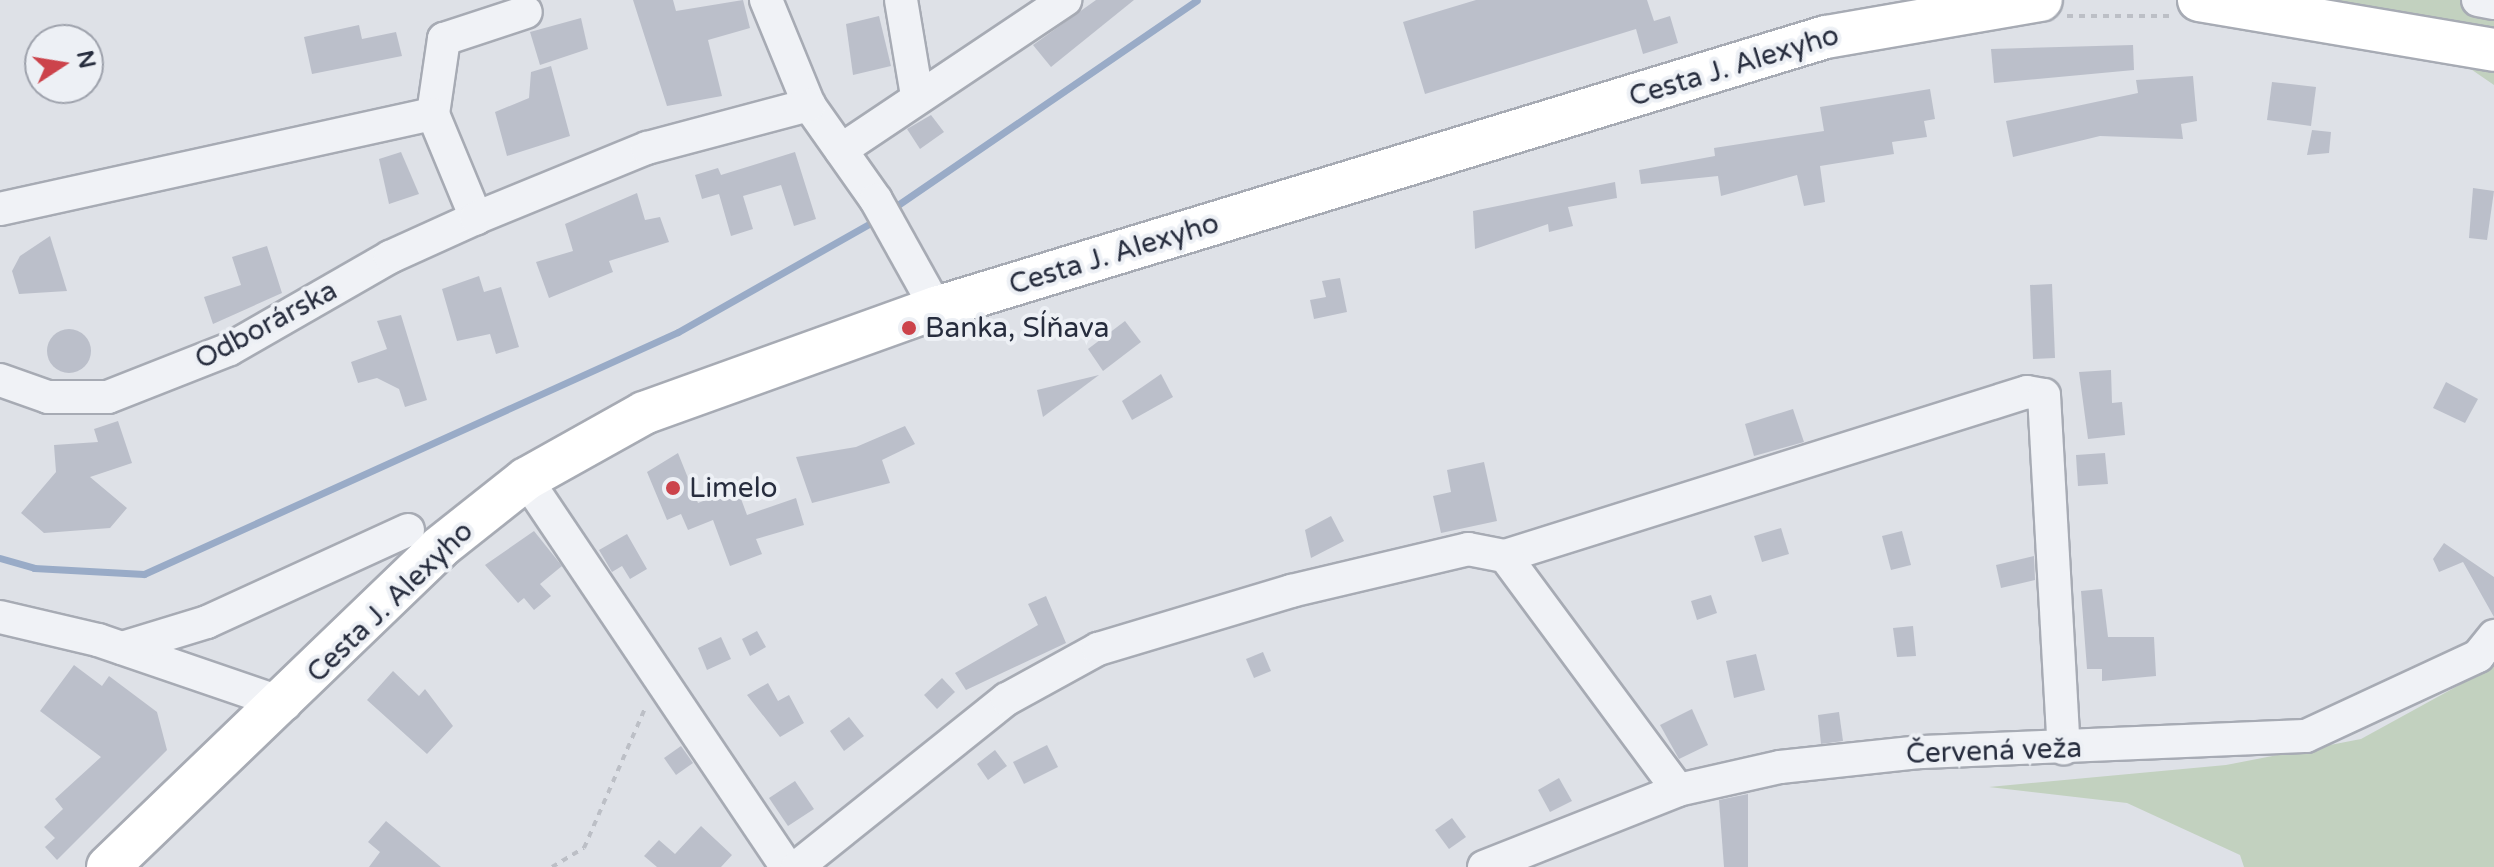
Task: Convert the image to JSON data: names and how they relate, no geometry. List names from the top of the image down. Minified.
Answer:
{"streets":{"main road":["Cesta J. Alexyho"],"lane":["Odborárska","Červená veža"]},"places":["Banka, Sĺňava","Limelo"],"north":"right"}
